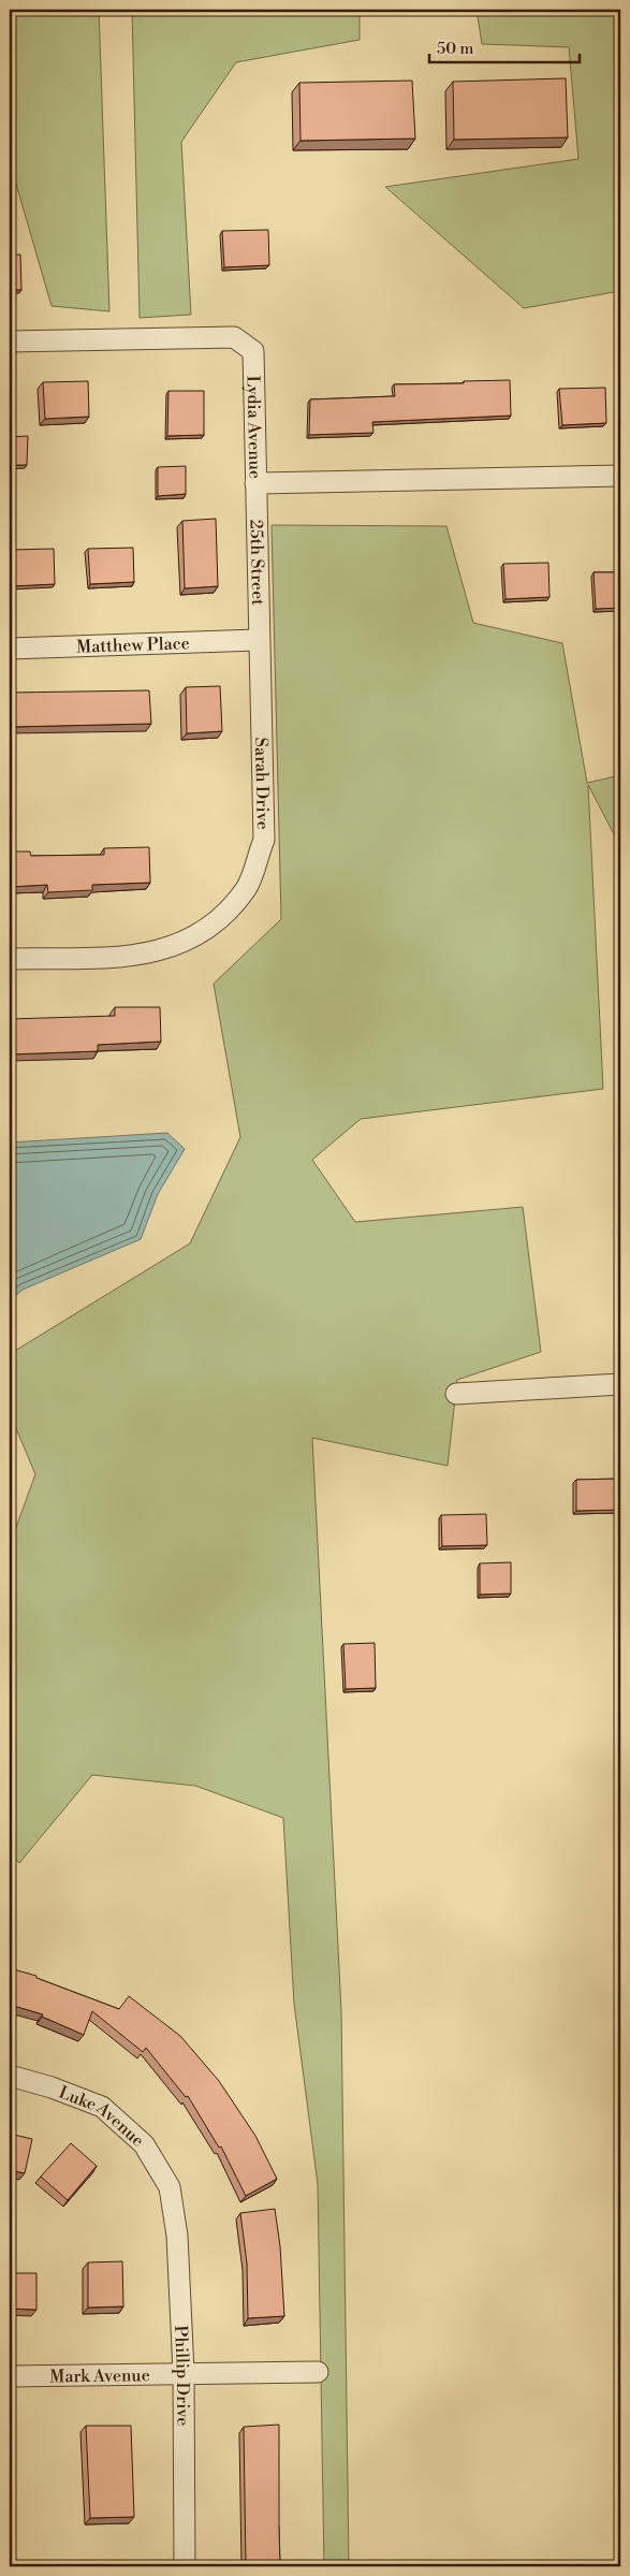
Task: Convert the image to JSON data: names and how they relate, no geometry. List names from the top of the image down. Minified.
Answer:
{"streets":{"street":["Lydia Avenue","25th Street","Matthew Place","Sarah Drive","Luke Avenue","Mark Avenue","Phillip Drive"]},"crossings":[["Lydia Avenue","25th Street"],["25th Street","Matthew Place"],["25th Street","Sarah Drive"],["Matthew Place","Sarah Drive"],["Luke Avenue","Phillip Drive"],["Mark Avenue","Phillip Drive"]],"scale_bar":"50 m"}
